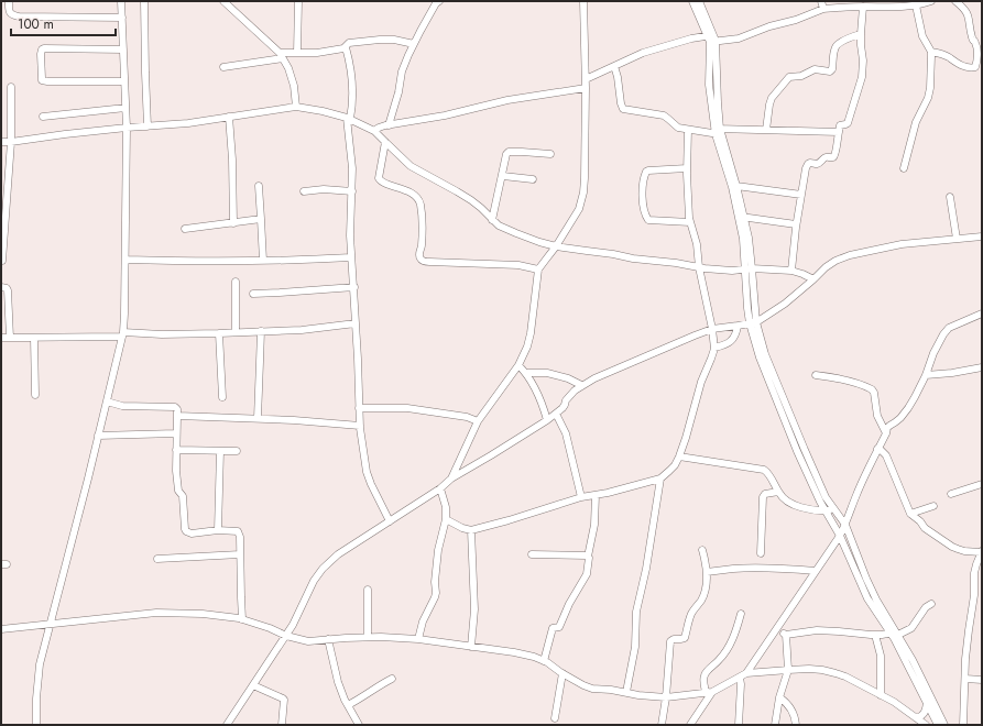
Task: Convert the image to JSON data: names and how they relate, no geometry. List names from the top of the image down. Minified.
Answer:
{"scale_bar":"100 m"}
